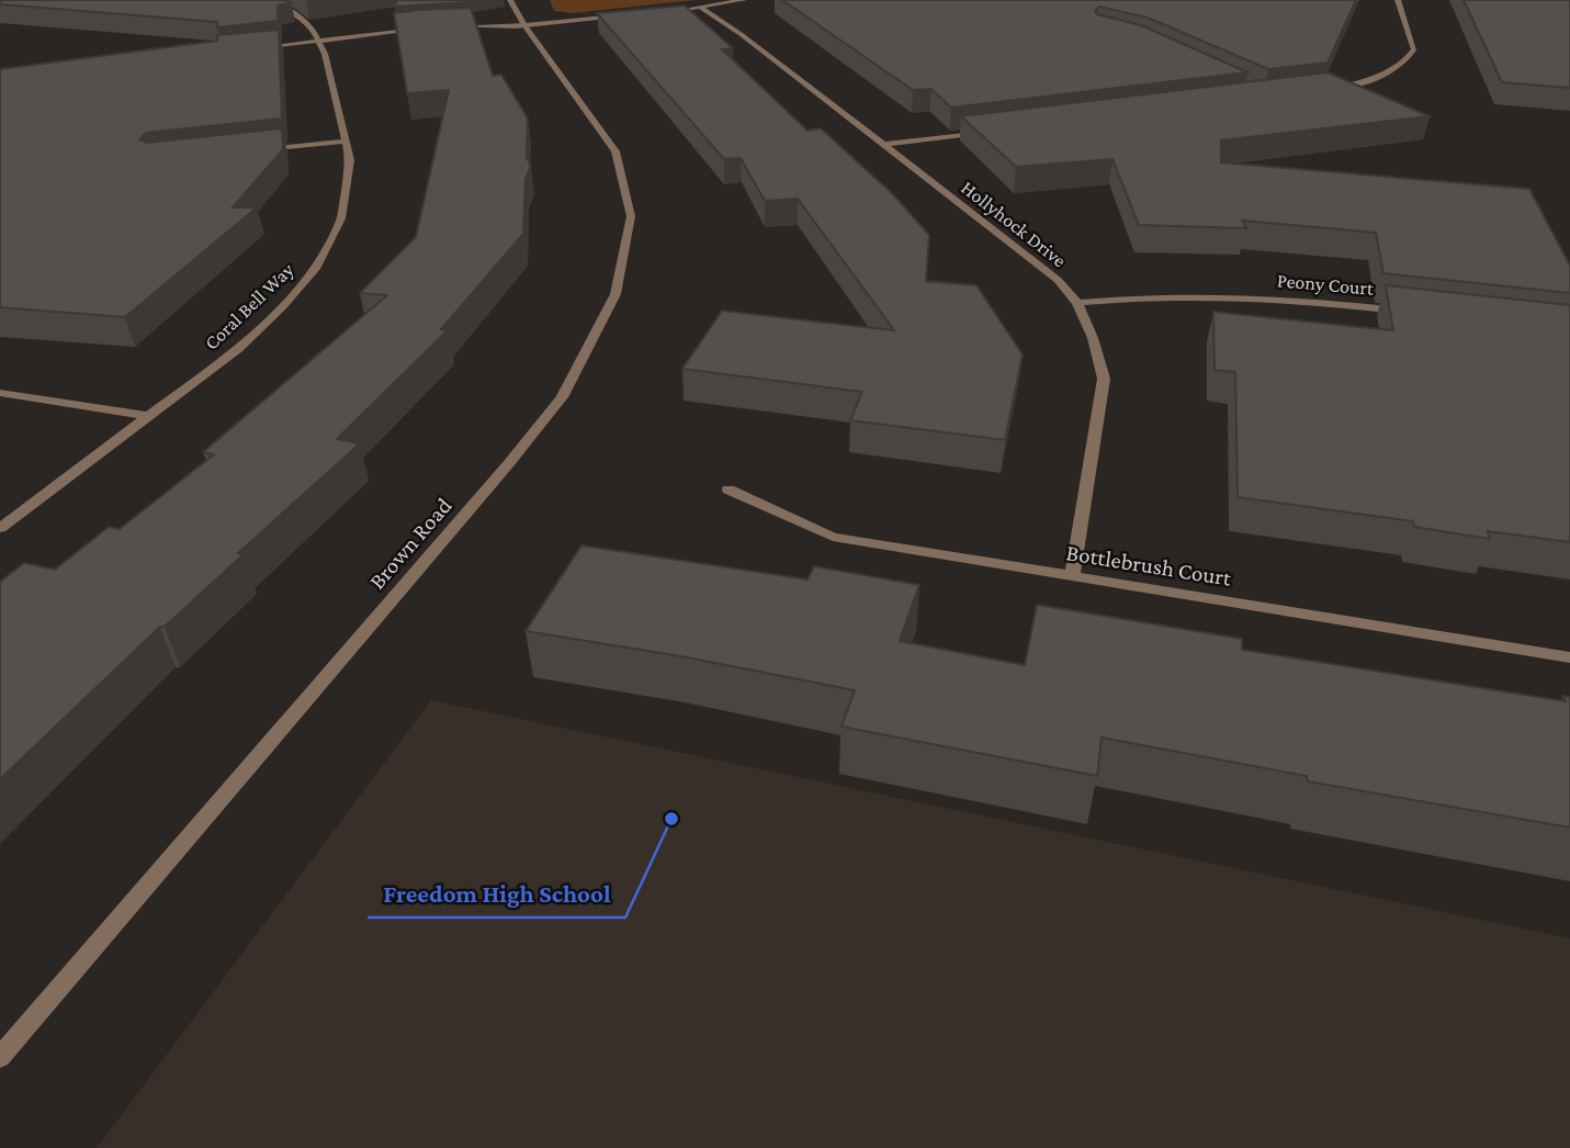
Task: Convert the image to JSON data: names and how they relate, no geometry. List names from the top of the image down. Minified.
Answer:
{"streets":{"street":["Hollyhock Drive","Peony Court","Coral Bell Way","Brown Road","Bottlebrush Court"]},"crossings":[["Hollyhock Drive","Peony Court"],["Hollyhock Drive","Bottlebrush Court"]],"places":["Freedom High School"]}
